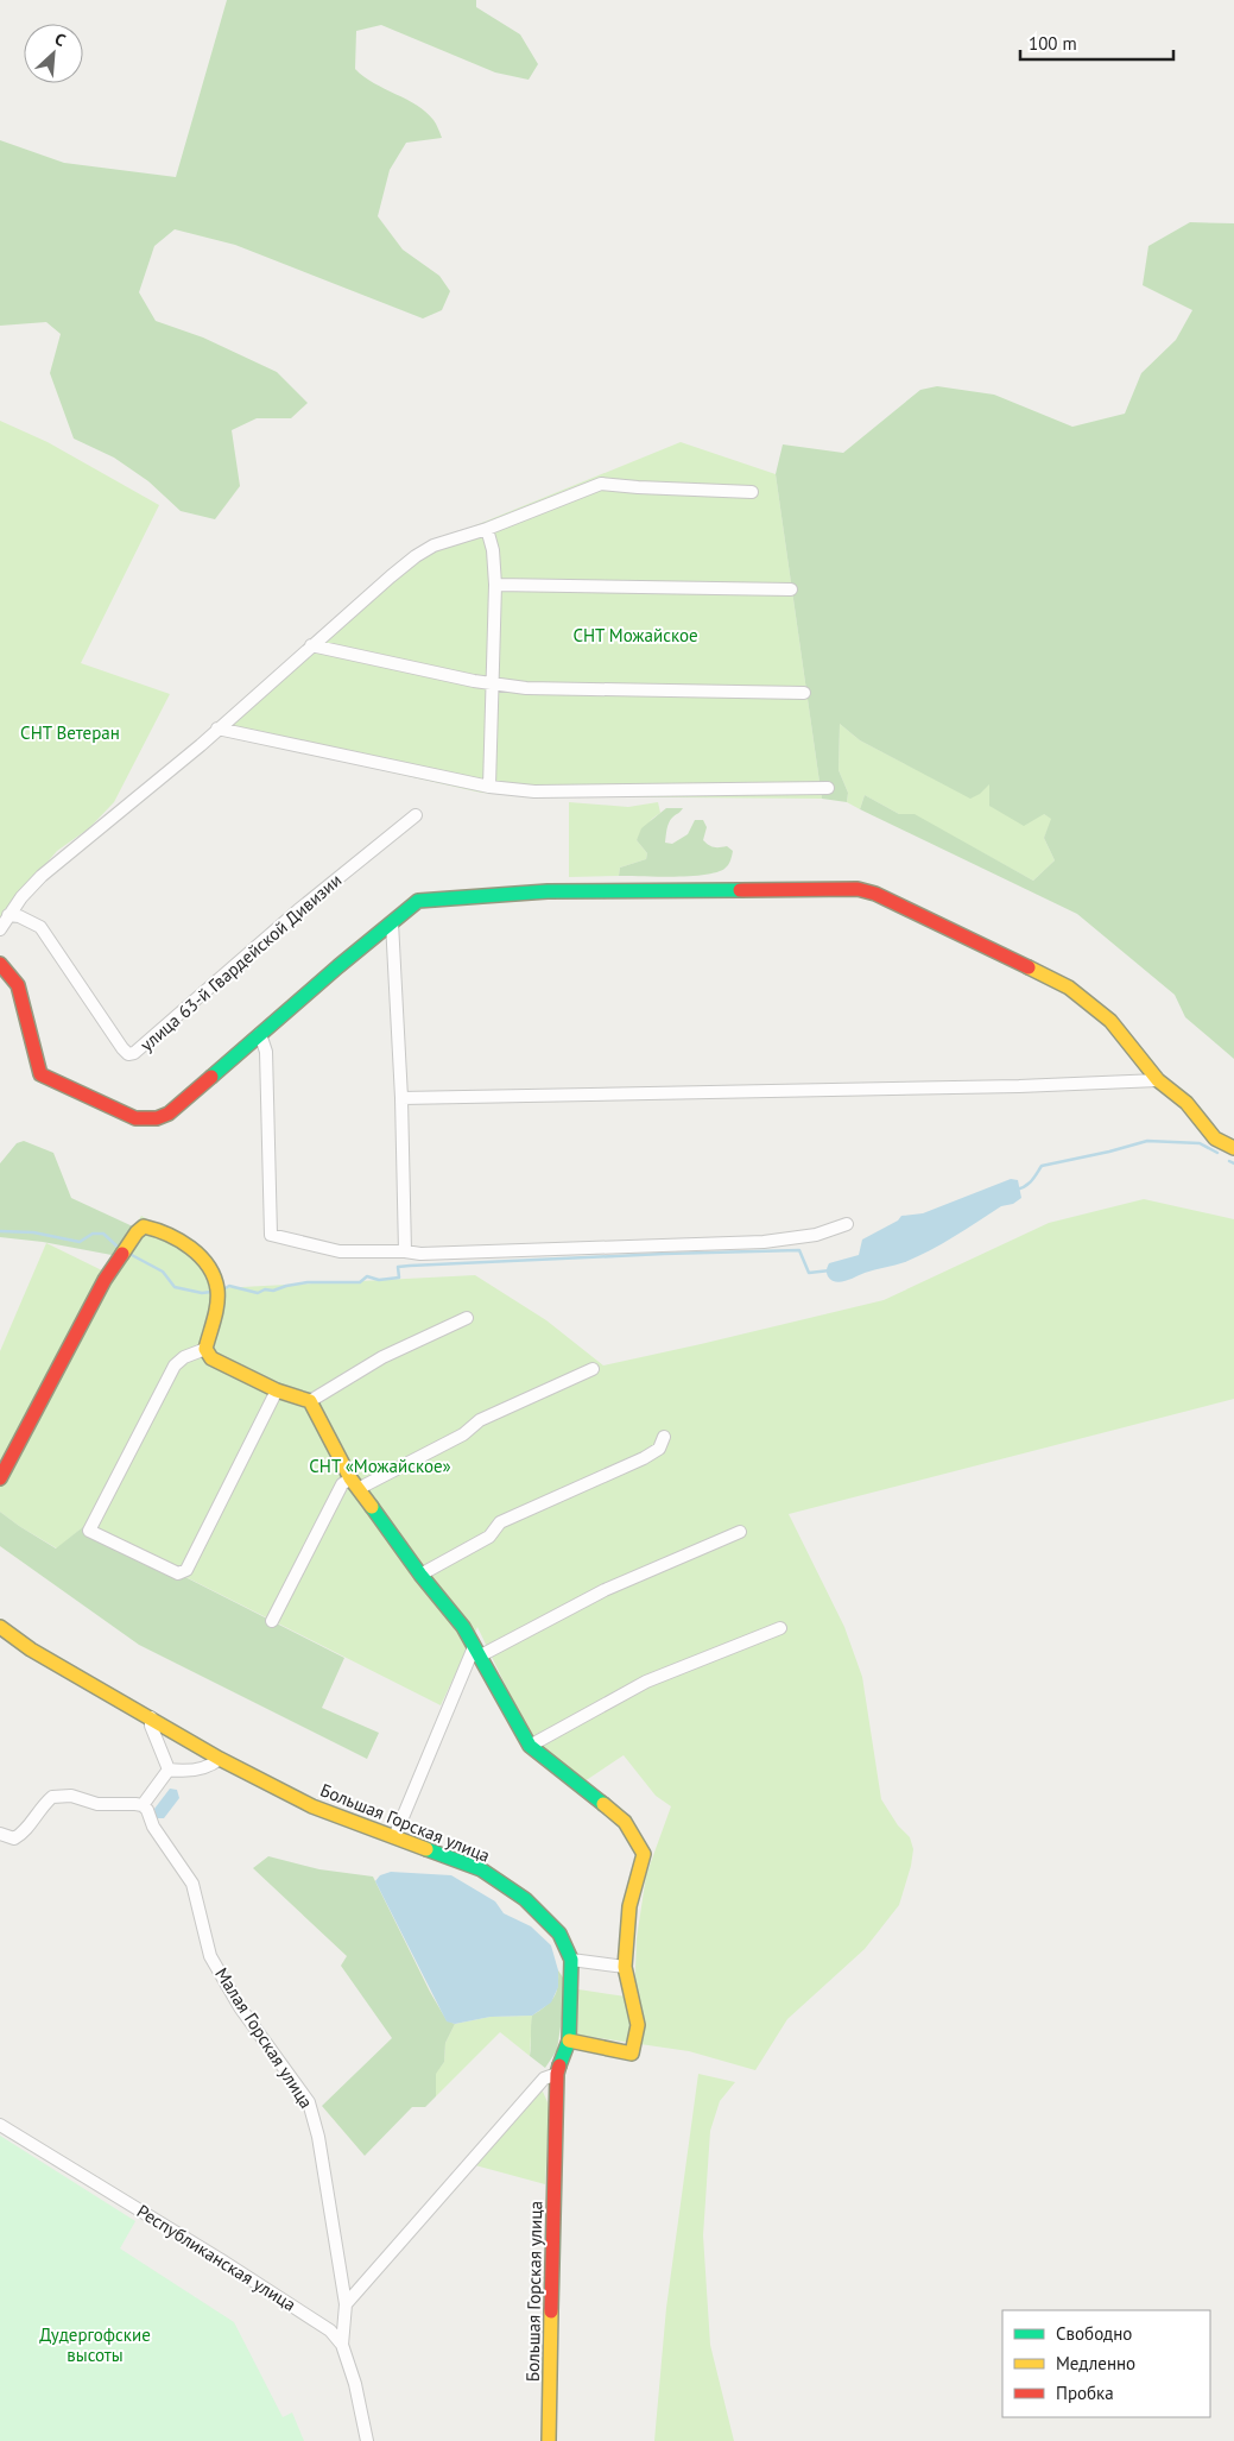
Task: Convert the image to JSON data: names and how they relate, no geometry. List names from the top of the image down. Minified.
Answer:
{"streets":{"street":["улица 63-й Гвардейской Дивизии","Большая Горская улица","Малая Горская улица","Республиканская улица"]},"crossings":[["Малая Горская улица","Республиканская улица"]],"parks":["СНТ Можайское","СНТ Ветеран","СНТ «Можайское»","Дудергофские высоты"],"legend":["Свободно","Медленно","Пробка"],"scale_bar":"100 m","north":"top right"}
